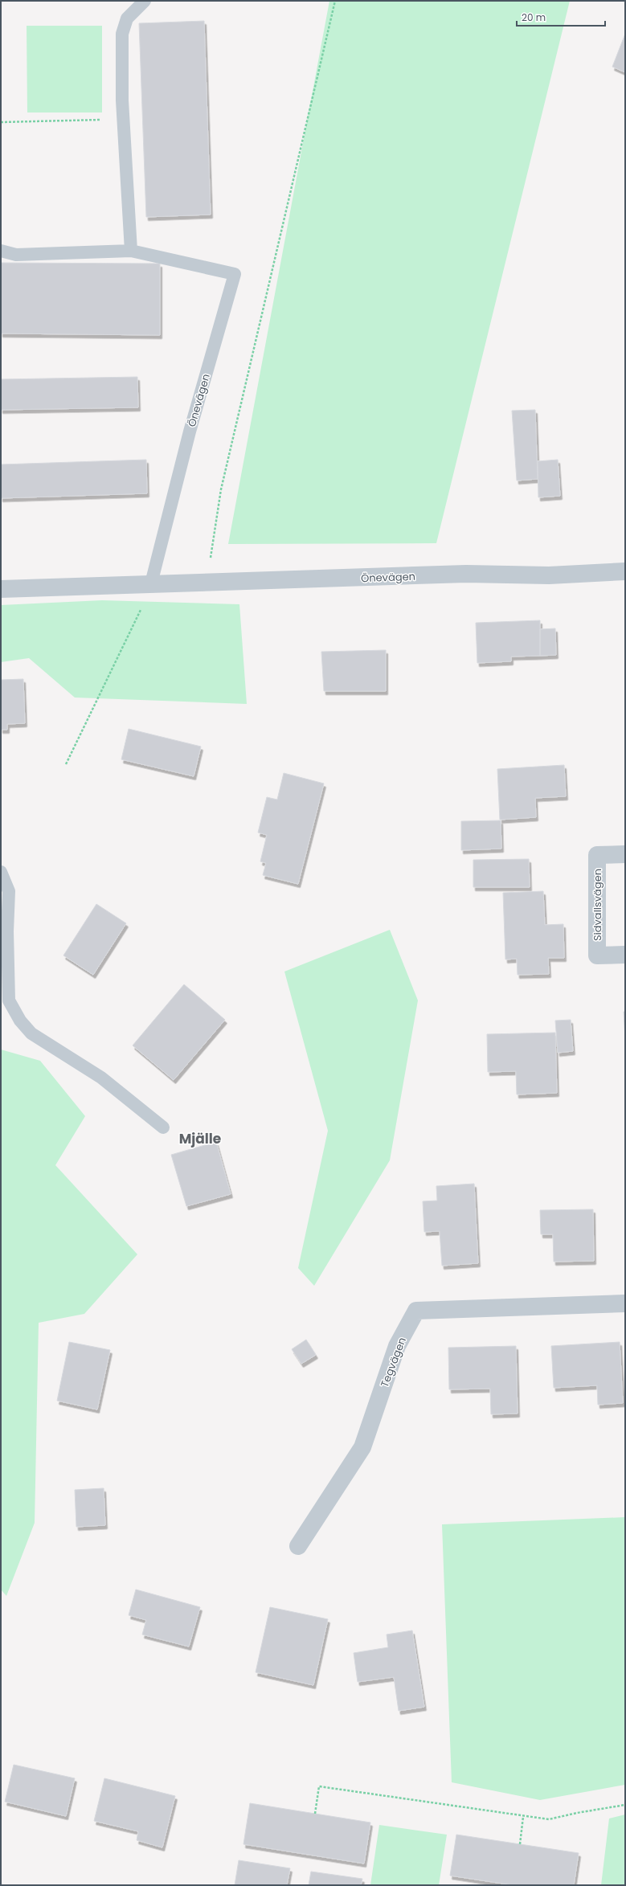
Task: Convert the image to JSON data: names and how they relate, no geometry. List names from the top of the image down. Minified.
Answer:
{"streets":{"street":["Önevägen","Sidvallsvägen","Tegvägen"]},"districts":["Mjälle"],"scale_bar":"20 m"}
